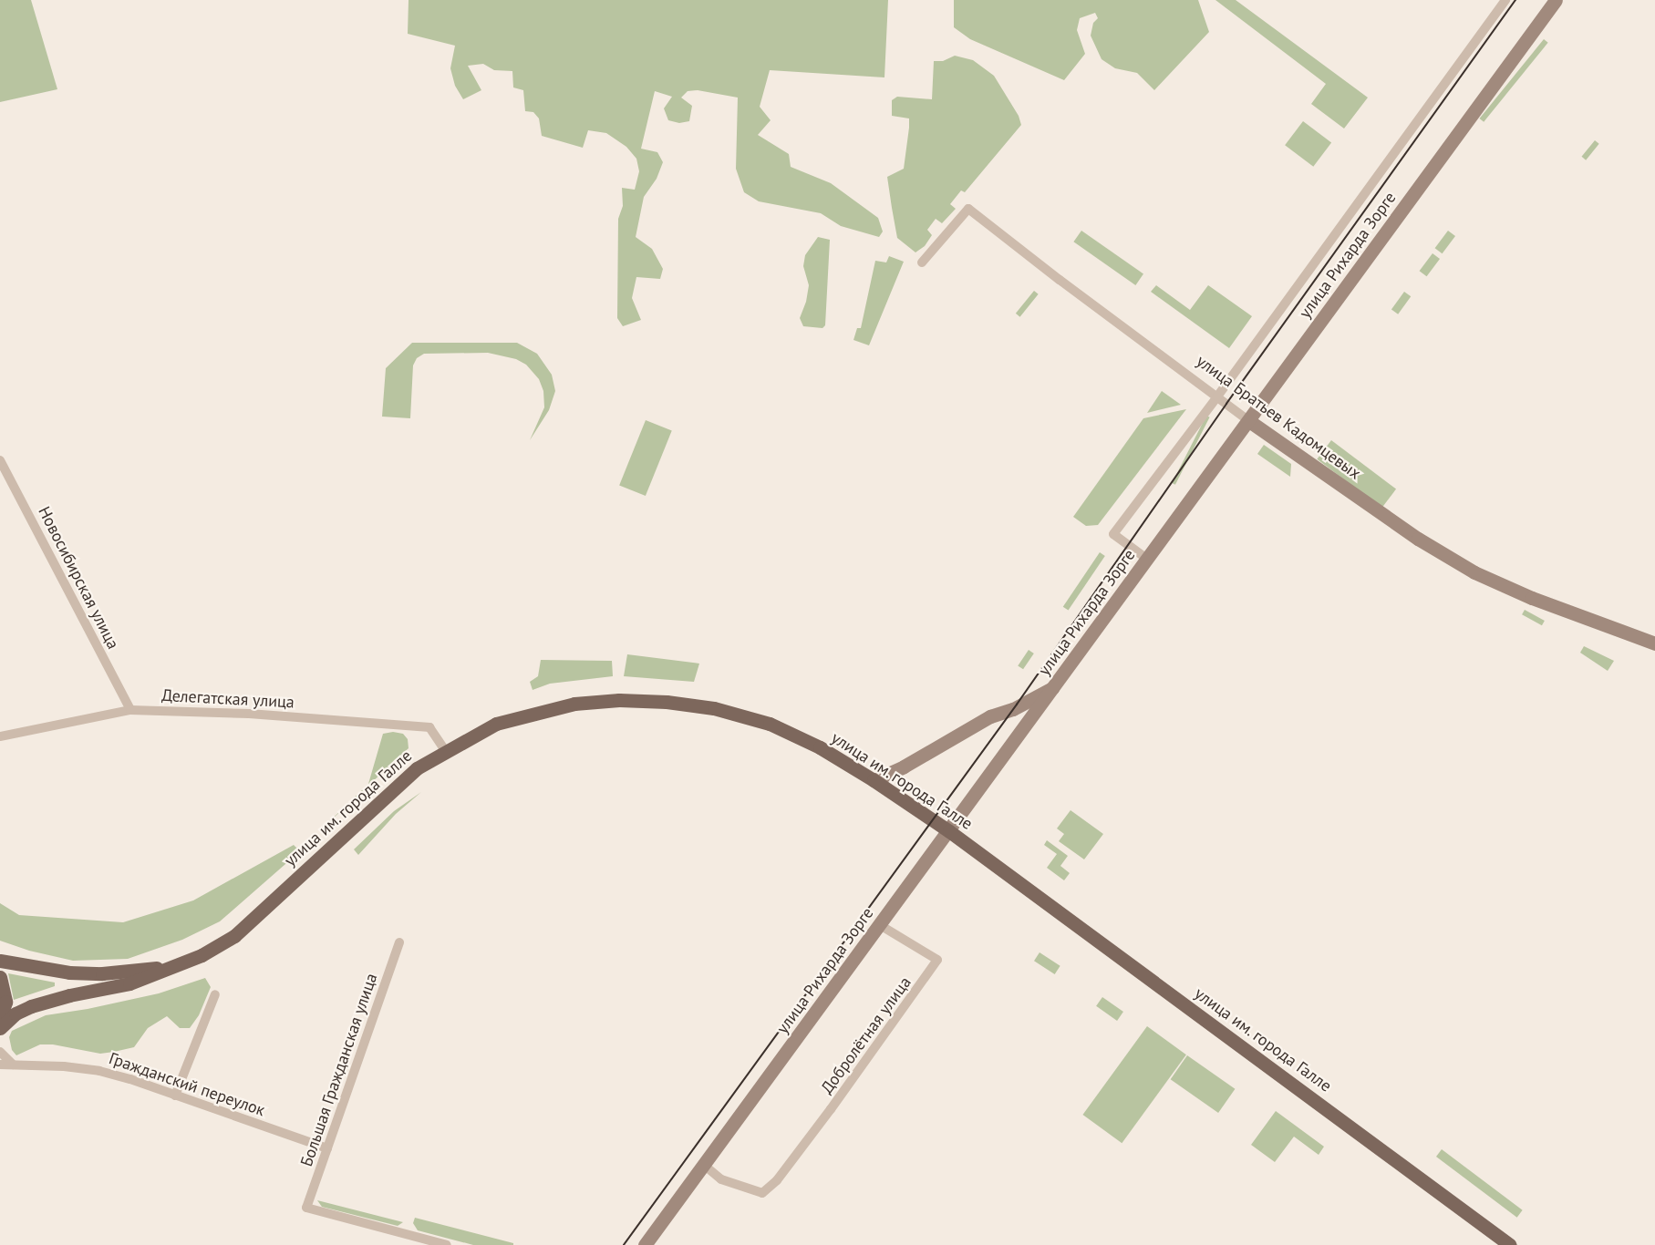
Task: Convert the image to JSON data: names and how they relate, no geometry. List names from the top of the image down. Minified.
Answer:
{"streets":{"main road":["улица Рихарда Зорге","улица Братьев Кадомцевых","улица им. города Галле"],"street":["Новосибирская улица","Делегатская улица","Добролётная улица","Большая Гражданская улица","Гражданский переулок"]},"crossings":[["улица Рихарда Зорге","улица Братьев Кадомцевых"],["улица Рихарда Зорге","улица им. города Галле"],["улица Рихарда Зорге","Добролётная улица"],["Новосибирская улица","Делегатская улица"],["Делегатская улица","улица им. города Галле"],["Большая Гражданская улица","Гражданский переулок"]]}
